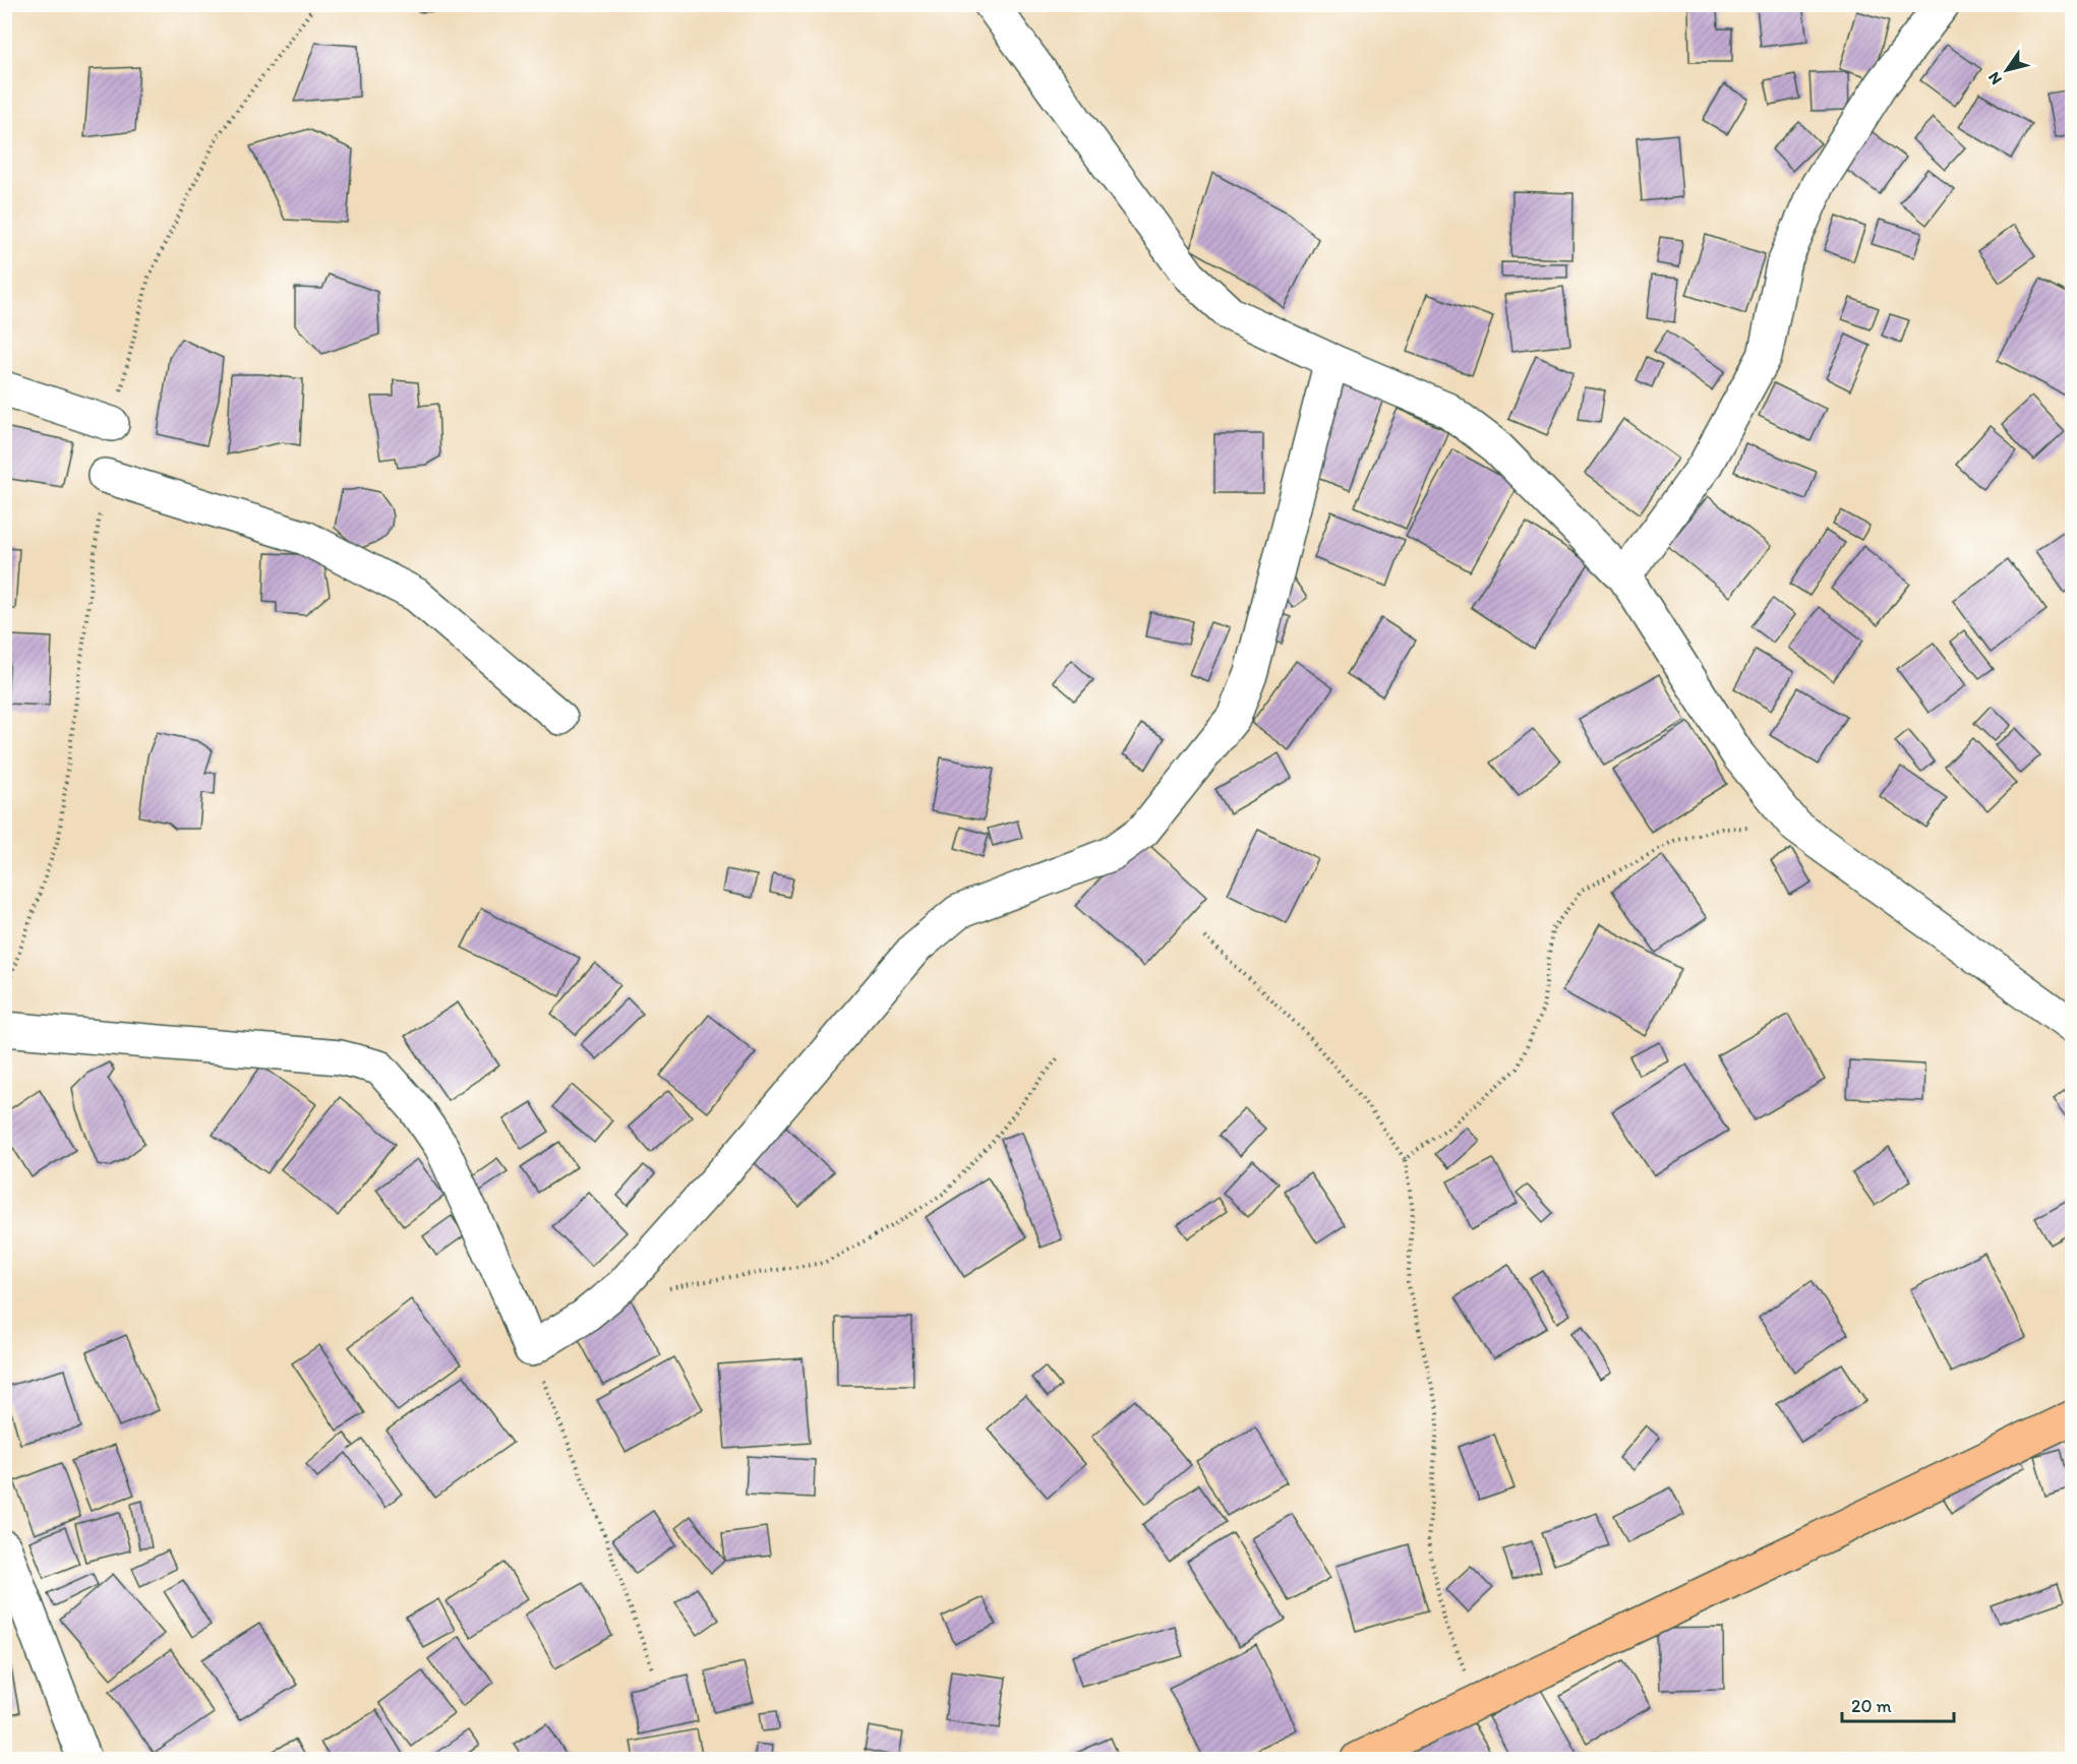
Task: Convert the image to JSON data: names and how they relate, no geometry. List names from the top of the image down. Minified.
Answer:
{"scale_bar":"20 m","north":"bottom left"}
